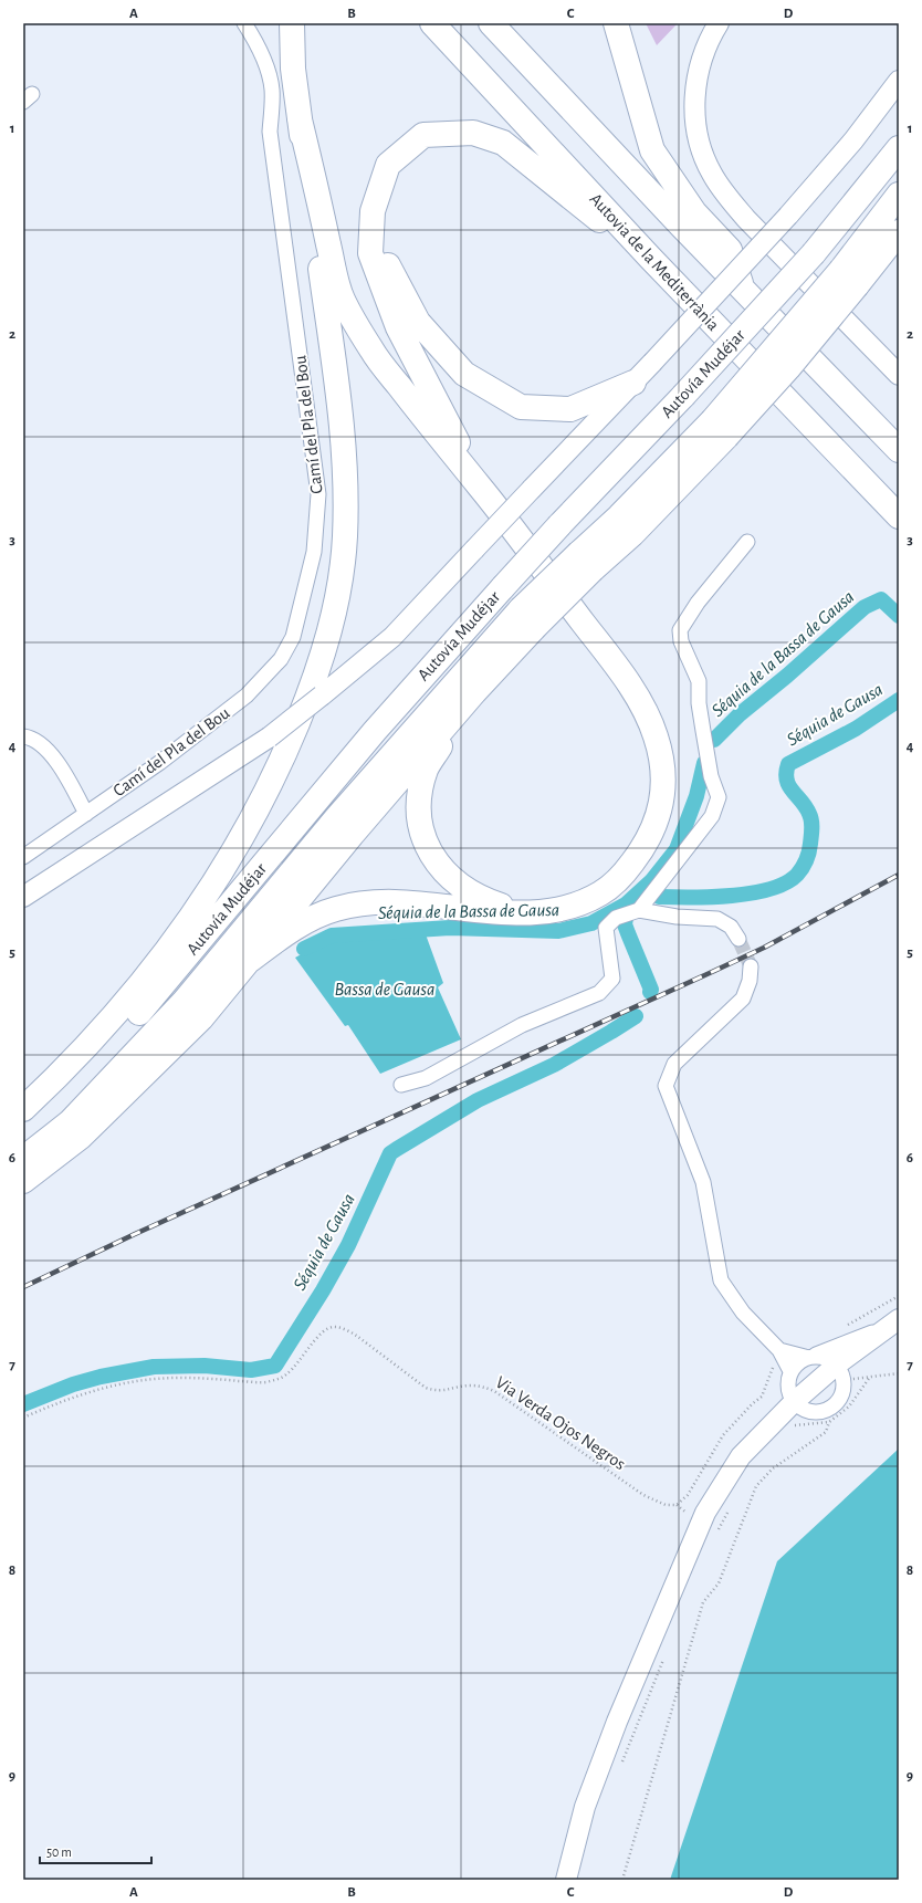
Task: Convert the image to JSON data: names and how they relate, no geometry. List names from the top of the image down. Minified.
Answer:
{"streets":{"highway":["Autovia de la Mediterrània","Autovía Mudéjar"],"street":["Camí del Pla del Bou"],"path":["Via Verda Ojos Negros"]},"water":["Séquia de la Bassa de Gausa","Séquia de Gausa","Bassa de Gausa"],"scale_bar":"50 m","grid":{"columns":["A","B","C","D"],"rows":["1","2","3","4","5","6","7","8","9"]}}
